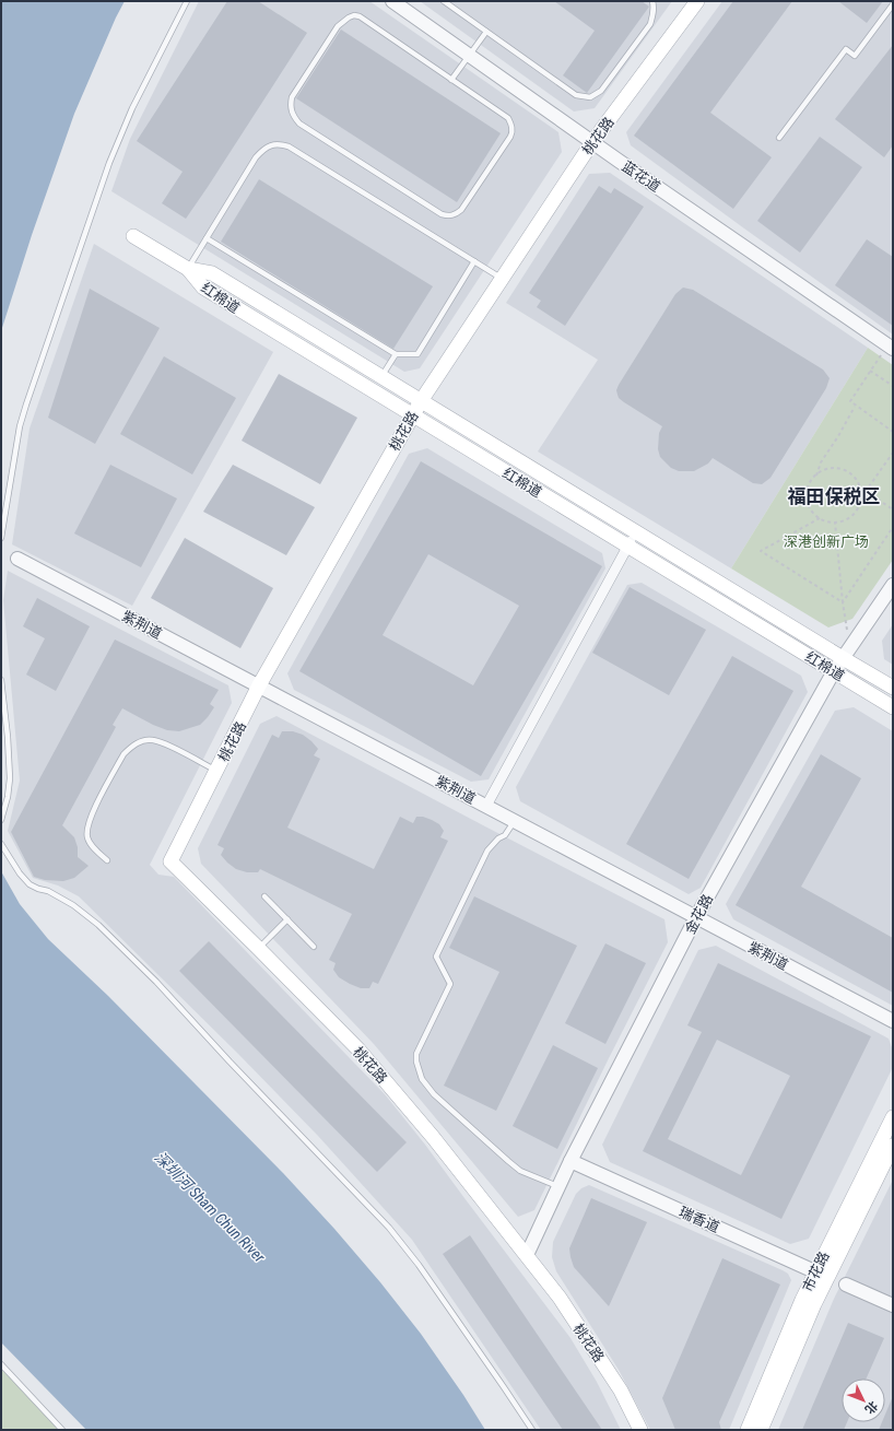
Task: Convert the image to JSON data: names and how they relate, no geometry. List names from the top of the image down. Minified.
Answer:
{"streets":{"main road":["桃花路","红棉道","市花路"],"street":["蓝花道","紫荆道","金花路","瑞香道"]},"crossings":[["桃花路","蓝花道"],["桃花路","红棉道"],["桃花路","紫荆道"],["桃花路","金花路"],["红棉道","金花路"],["紫荆道","金花路"],["金花路","瑞香道"],["瑞香道","市花路"]],"districts":["福田保税区"],"water":["深圳河 Sham Chun River"],"parks":["深港创新广场"],"north":"bottom right"}
